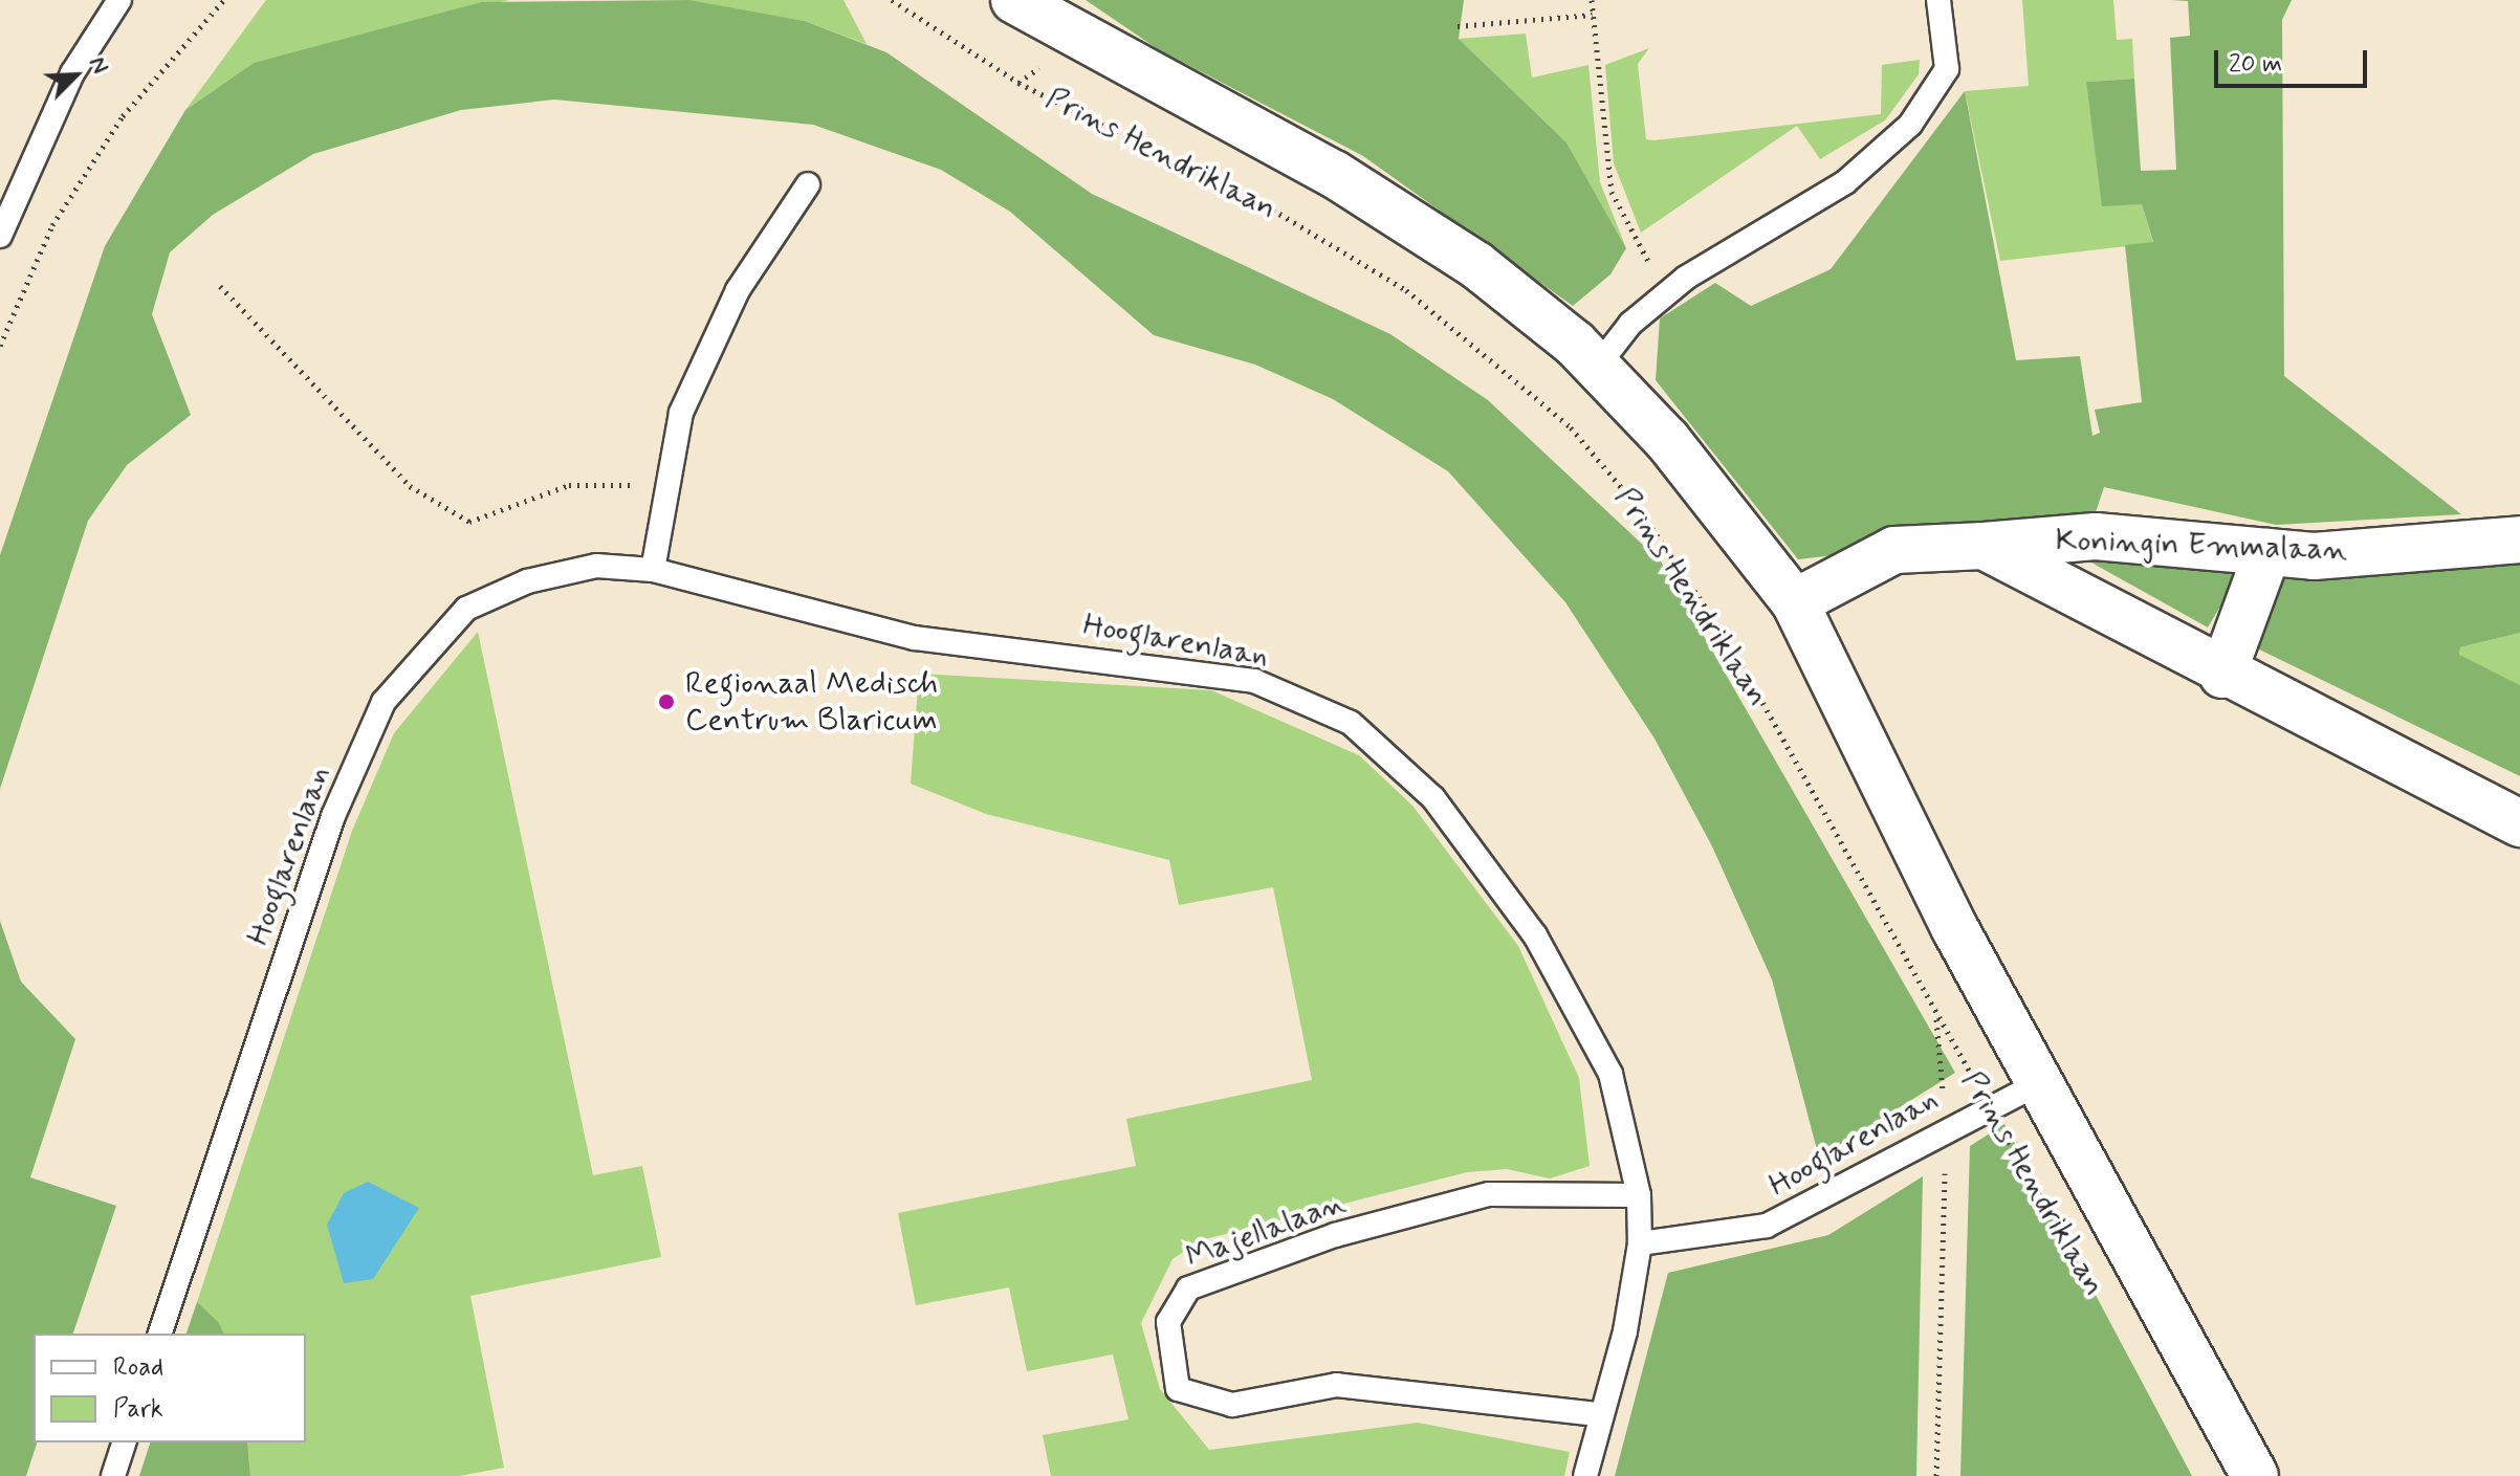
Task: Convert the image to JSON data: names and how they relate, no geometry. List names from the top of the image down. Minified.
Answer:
{"streets":{"main road":["Prins Hendriklaan","Koningin Emmalaan"],"lane":["Hooglarenlaan","Majellalaan"]},"crossings":[["Prins Hendriklaan","Koningin Emmalaan"],["Prins Hendriklaan","Hooglarenlaan"],["Hooglarenlaan","Majellalaan"]],"places":["Regionaal Medisch Centrum Blaricum"],"legend":["Road","Park"],"scale_bar":"20 m","north":"top right"}
